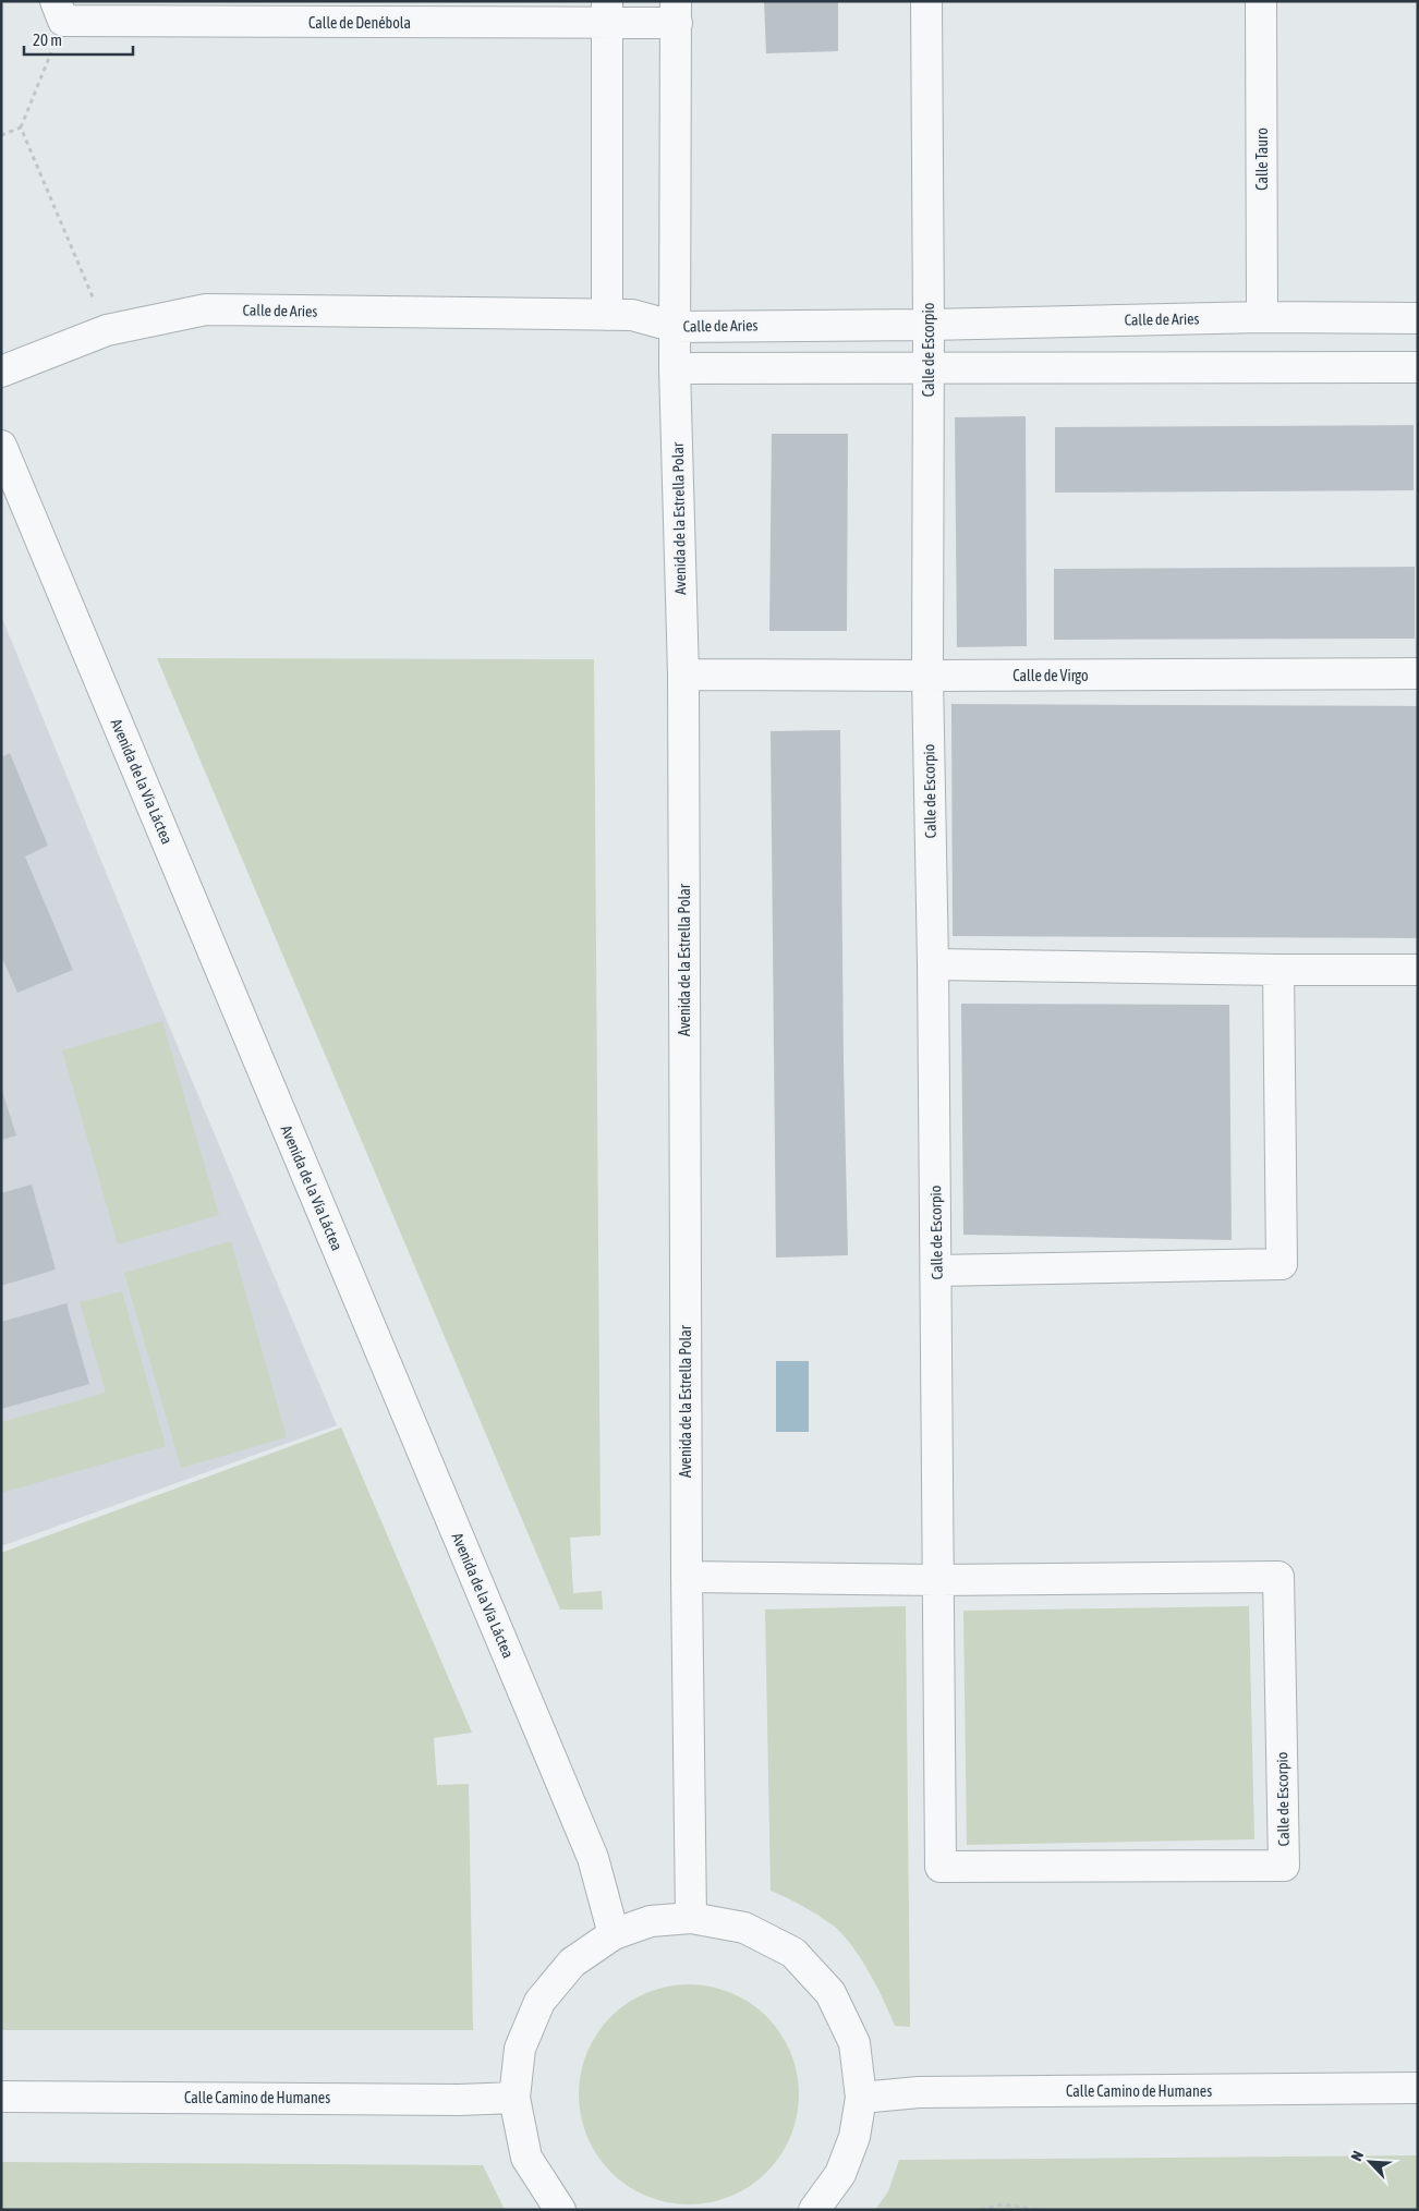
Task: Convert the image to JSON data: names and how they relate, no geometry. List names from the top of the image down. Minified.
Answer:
{"streets":{"street":["Calle de Denébola","Calle Tauro","Calle de Aries","Calle de Escorpio","Avenida de la Estrella Polar","Calle de Virgo","Avenida de la Vía Láctea","Calle Camino de Humanes"]},"crossings":[["Calle de Denébola","Avenida de la Estrella Polar"],["Calle Tauro","Calle de Aries"],["Calle de Aries","Calle de Escorpio"],["Calle de Aries","Avenida de la Estrella Polar"],["Calle de Escorpio","Avenida de la Estrella Polar"],["Calle de Escorpio","Calle de Virgo"],["Avenida de la Estrella Polar","Calle de Virgo"]],"scale_bar":"20 m","north":"top left"}
